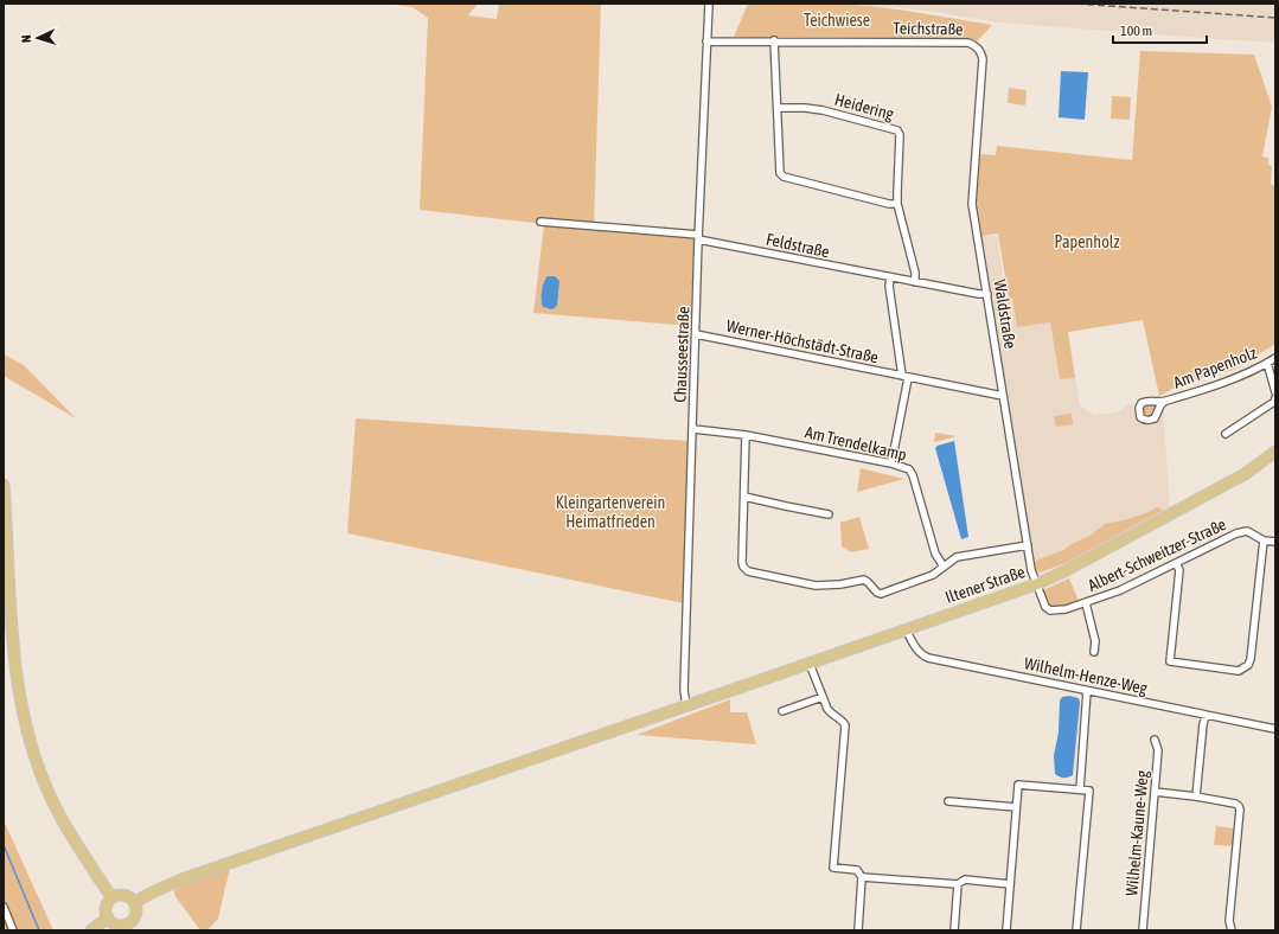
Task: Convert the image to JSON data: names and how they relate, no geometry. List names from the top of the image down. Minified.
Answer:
{"streets":{"main road":["Iltener Straße"],"street":["Teichstraße","Heidering","Feldstraße","Waldstraße","Werner-Höchstädt-Straße","Chausseestraße","Am Papenholz","Am Trendelkamp","Albert-Schweitzer-Straße","Wilhelm-Henze-Weg","Wilhelm-Kaune-Weg"]},"crossings":[["Teichstraße","Waldstraße"],["Teichstraße","Chausseestraße"],["Heidering","Feldstraße"],["Feldstraße","Waldstraße"],["Feldstraße","Werner-Höchstädt-Straße"],["Feldstraße","Chausseestraße"],["Waldstraße","Werner-Höchstädt-Straße"],["Waldstraße","Albert-Schweitzer-Straße"],["Waldstraße","Iltener Straße"],["Werner-Höchstädt-Straße","Chausseestraße"],["Werner-Höchstädt-Straße","Am Trendelkamp"],["Chausseestraße","Am Trendelkamp"],["Chausseestraße","Iltener Straße"],["Albert-Schweitzer-Straße","Iltener Straße"],["Iltener Straße","Wilhelm-Henze-Weg"]],"parks":["Teichwiese","Papenholz","Kleingartenverein Heimatfrieden"],"scale_bar":"100 m","north":"left"}
